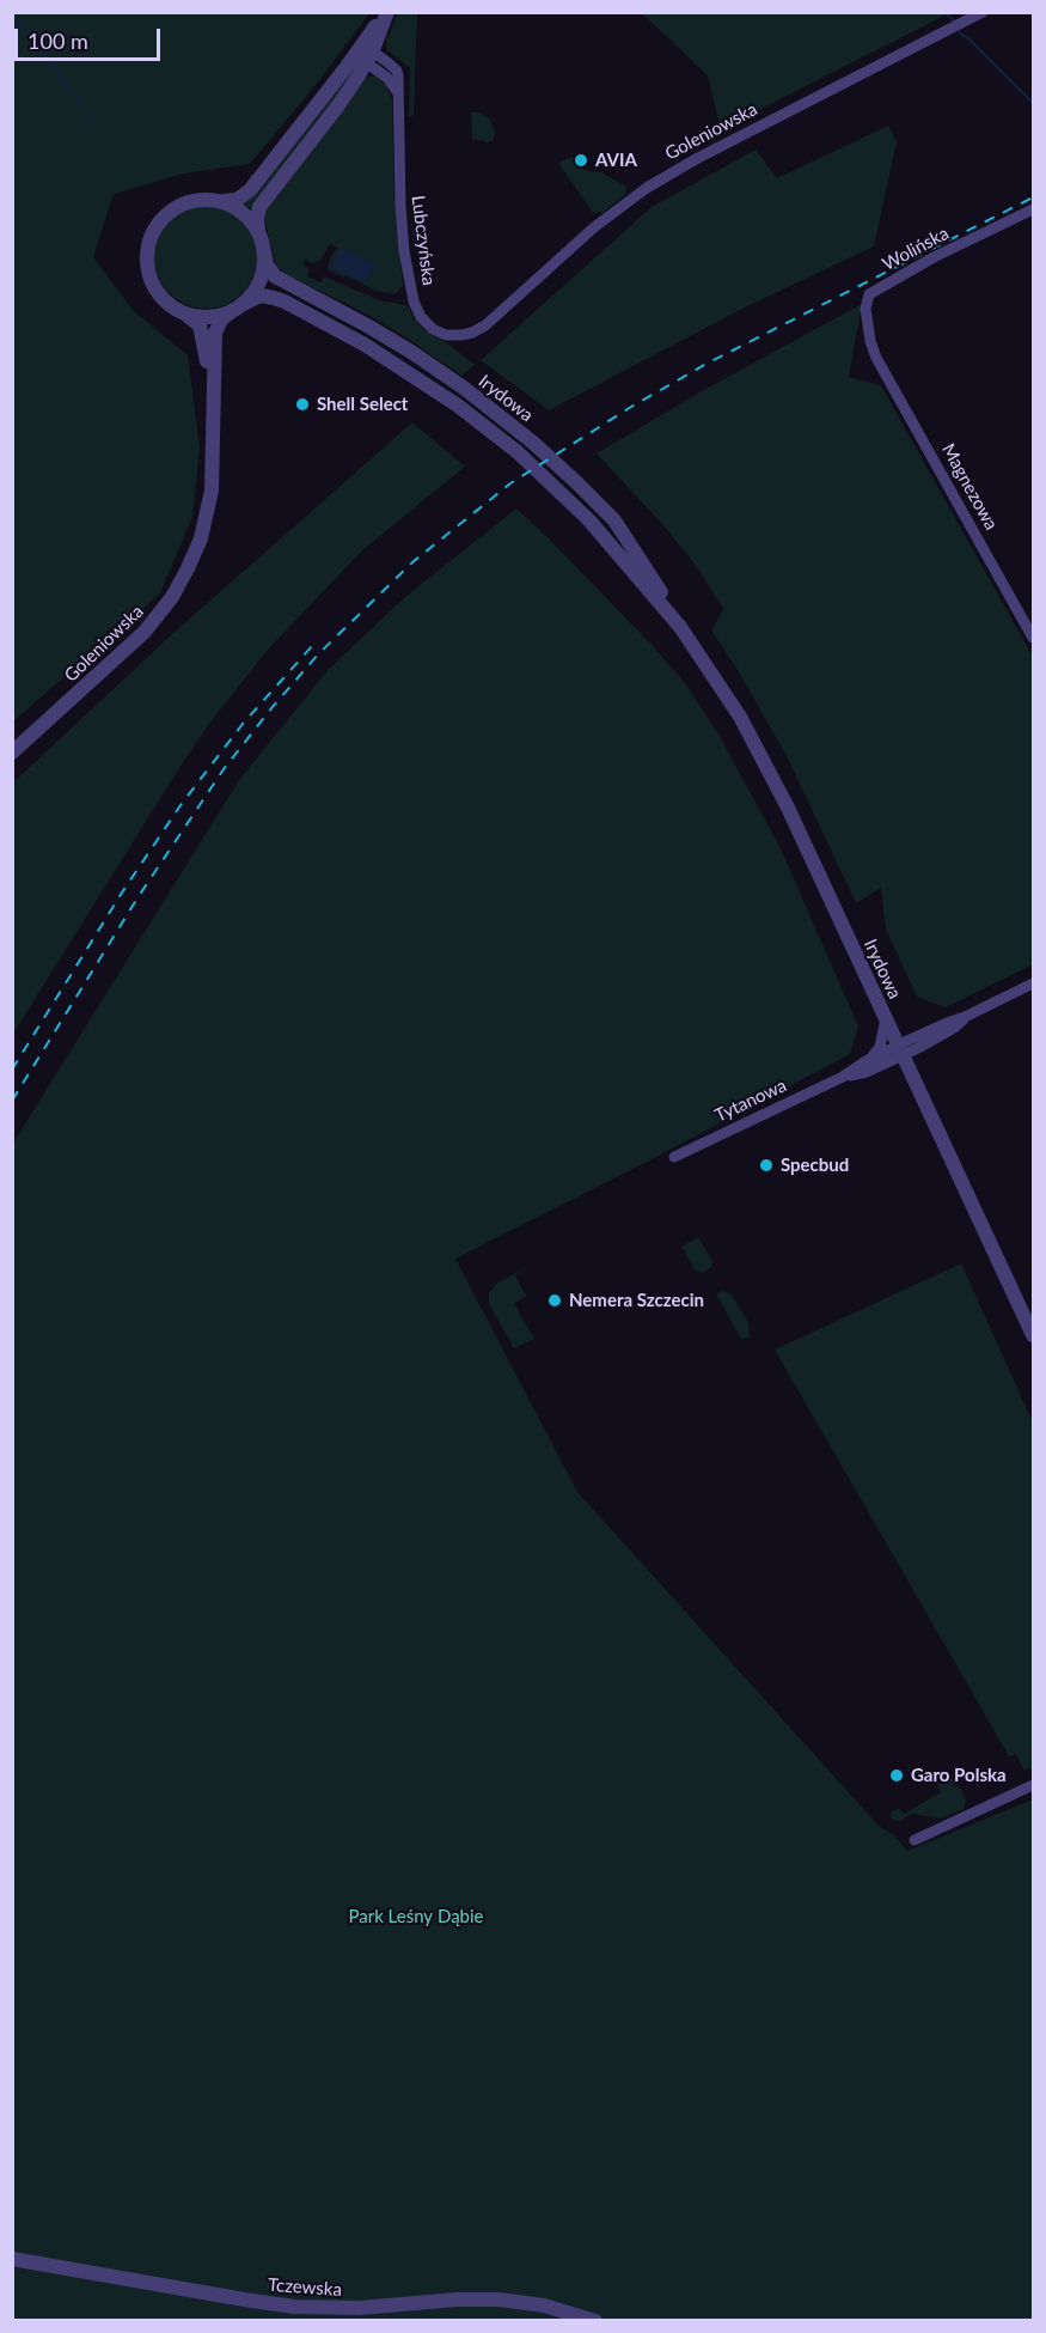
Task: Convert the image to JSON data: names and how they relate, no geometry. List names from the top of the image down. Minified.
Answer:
{"streets":{"street":["Goleniowska","Lubczyńska","Wolińska","Irydowa","Magnezowa","Tytanowa","Tczewska"]},"crossings":[["Goleniowska","Lubczyńska"],["Goleniowska","Irydowa"],["Wolińska","Magnezowa"],["Irydowa","Tytanowa"]],"parks":["Park Leśny Dąbie"],"places":["AVIA","Shell Select","Specbud","Nemera Szczecin","Garo Polska"],"scale_bar":"100 m"}
